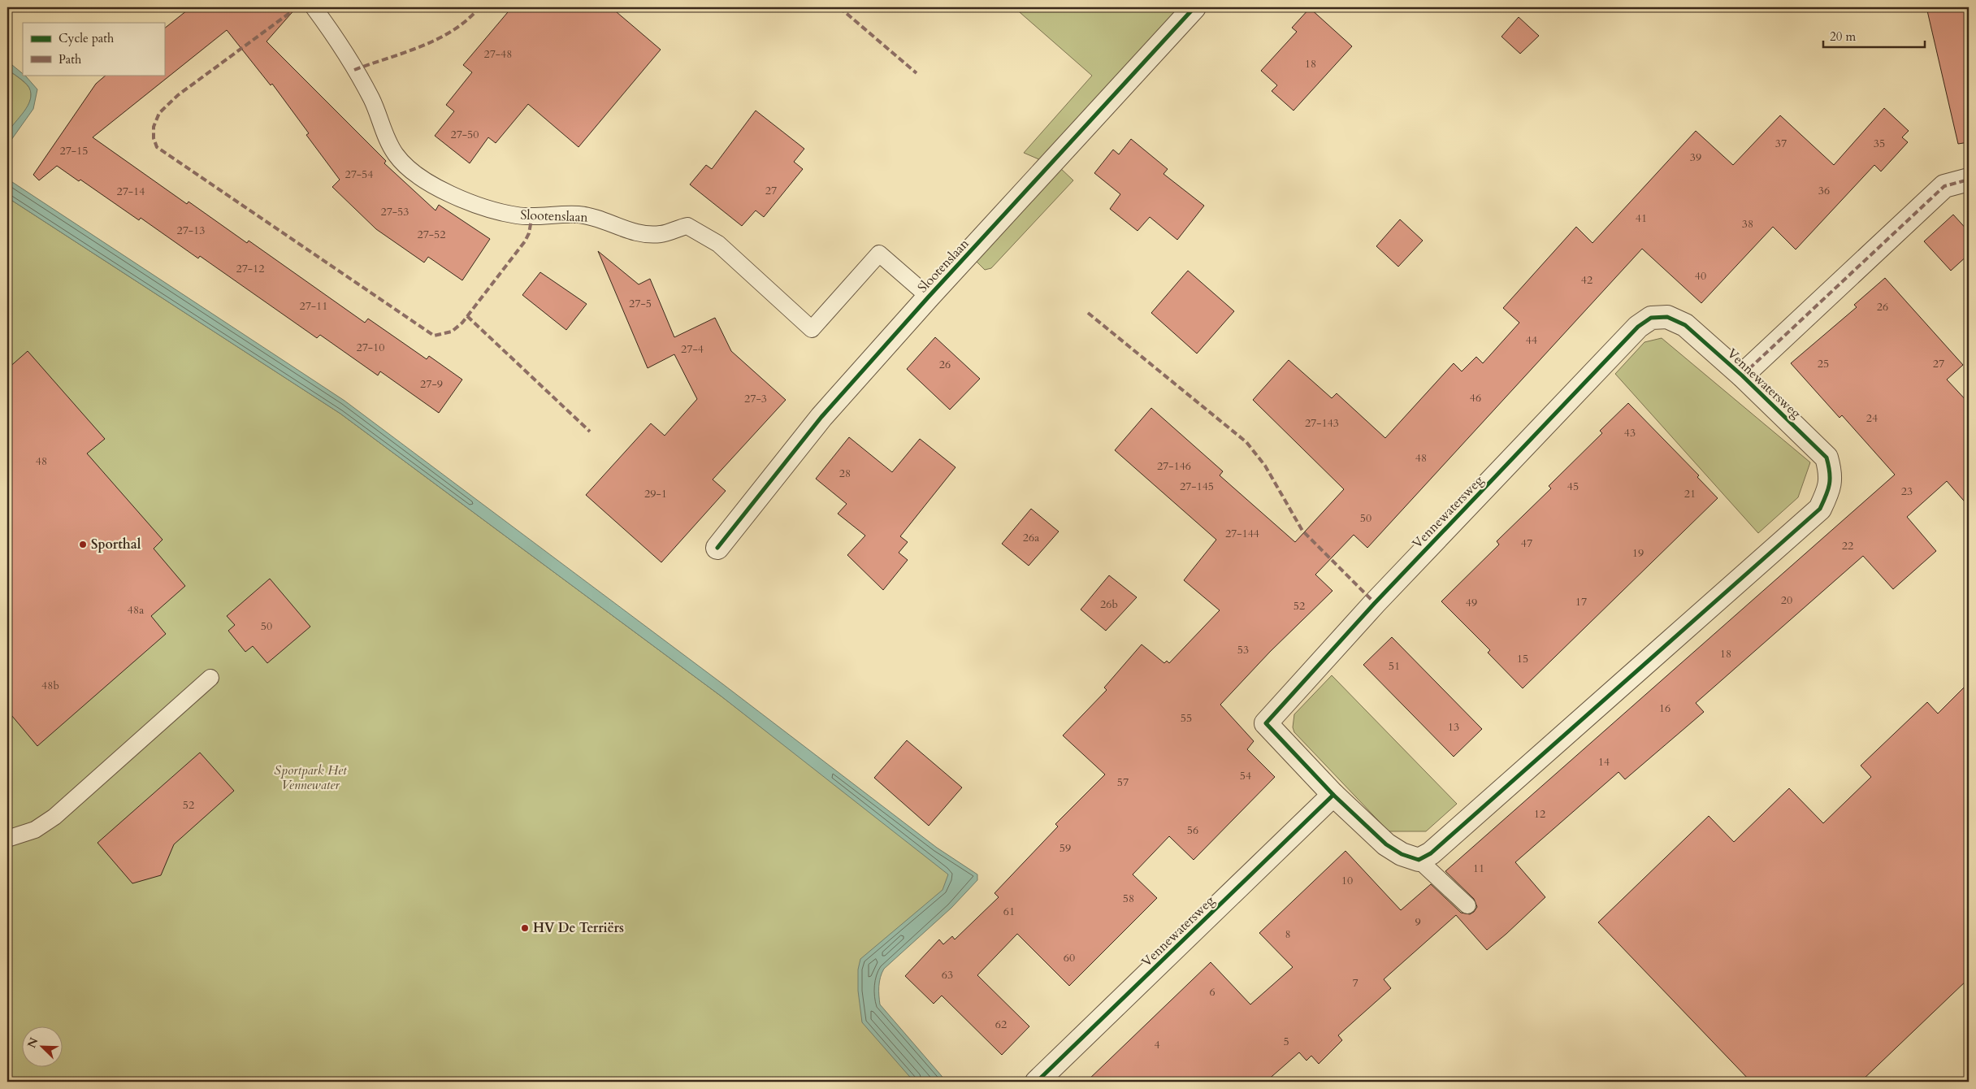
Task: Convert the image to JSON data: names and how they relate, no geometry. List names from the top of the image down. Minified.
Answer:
{"streets":{"street":["Slootenslaan","Vennewatersweg"]},"parks":["Sportpark Het Vennewater"],"places":["Sporthal","HV De Terriërs"],"house_numbers":["27-48","18","27-50","37","35","27-15","39","27-54","27","36","27-14","27-53","41","38","27-13","27-52","27-12","40","42","27-5","27-11","26","44","27-10","27-4","25","27","26","27-9","46","27-3","24","27-143","43","48","48","27-146","28","27-145","45","23","29-1","21","50","27-144","26a","47","22","19","20","17","49","26b","52","48a","50","53","18","15","51","48b","16","55","13","14","54","57","52","12","56","59","11","10","58","61","9","8","60","63","7","6","62","5","4"],"legend":["Cycle path","Path"],"scale_bar":"20 m","north":"top left"}
